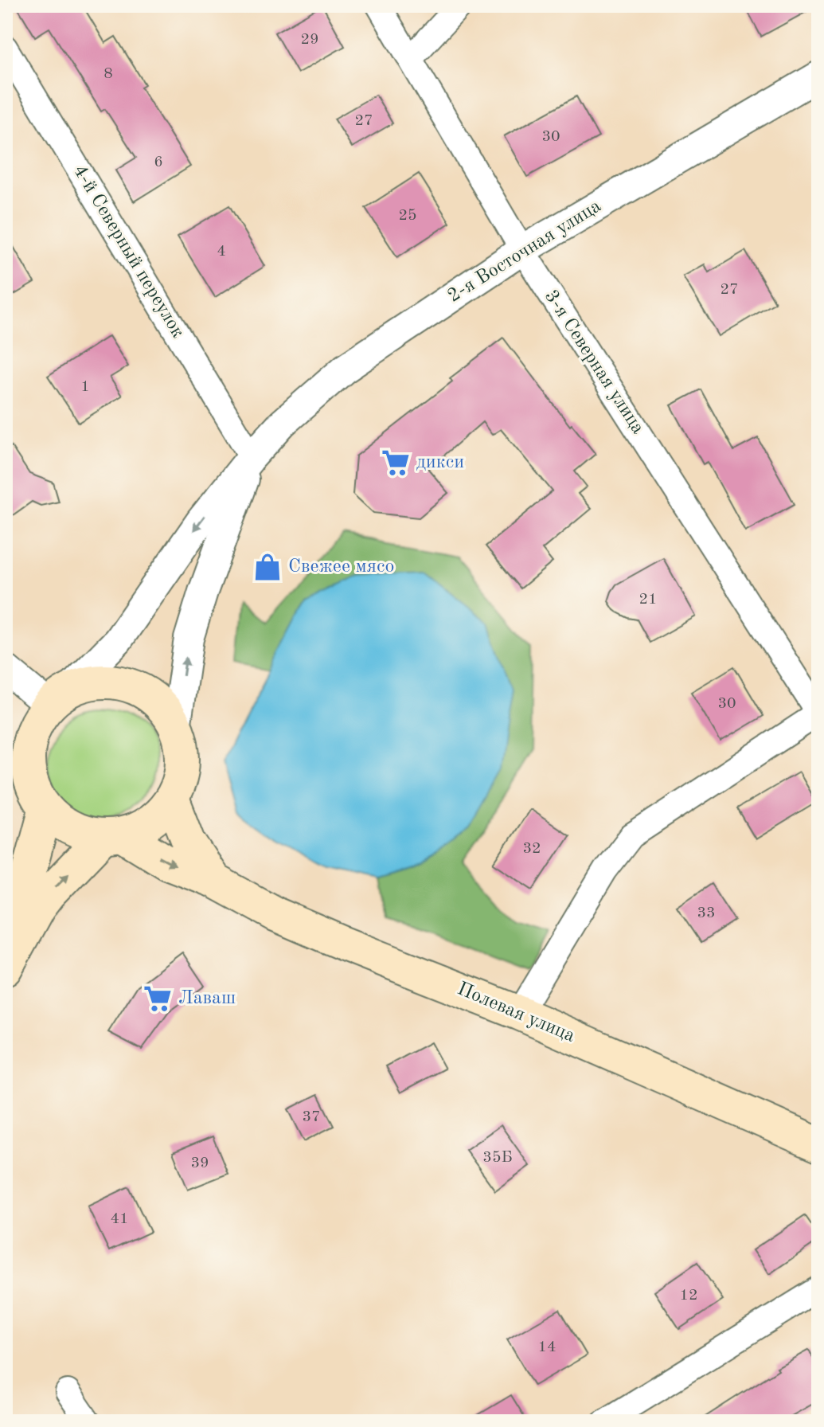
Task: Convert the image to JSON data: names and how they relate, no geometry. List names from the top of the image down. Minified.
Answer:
{"streets":{"main road":["Полевая улица"],"street":["4-й Северный переулок","2-я Восточная улица","3-я Северная улица"]},"crossings":[["4-й Северный переулок","2-я Восточная улица"],["2-я Восточная улица","3-я Северная улица"],["2-я Восточная улица","Полевая улица"]],"places":{"supermarket":["дикси","Лаваш"],"shop":["Свежее мясо"]},"house_numbers":["29","8","27","30","6","25","4","27","1","21","30","32","33","37","35Б","39","41","12","14"]}
